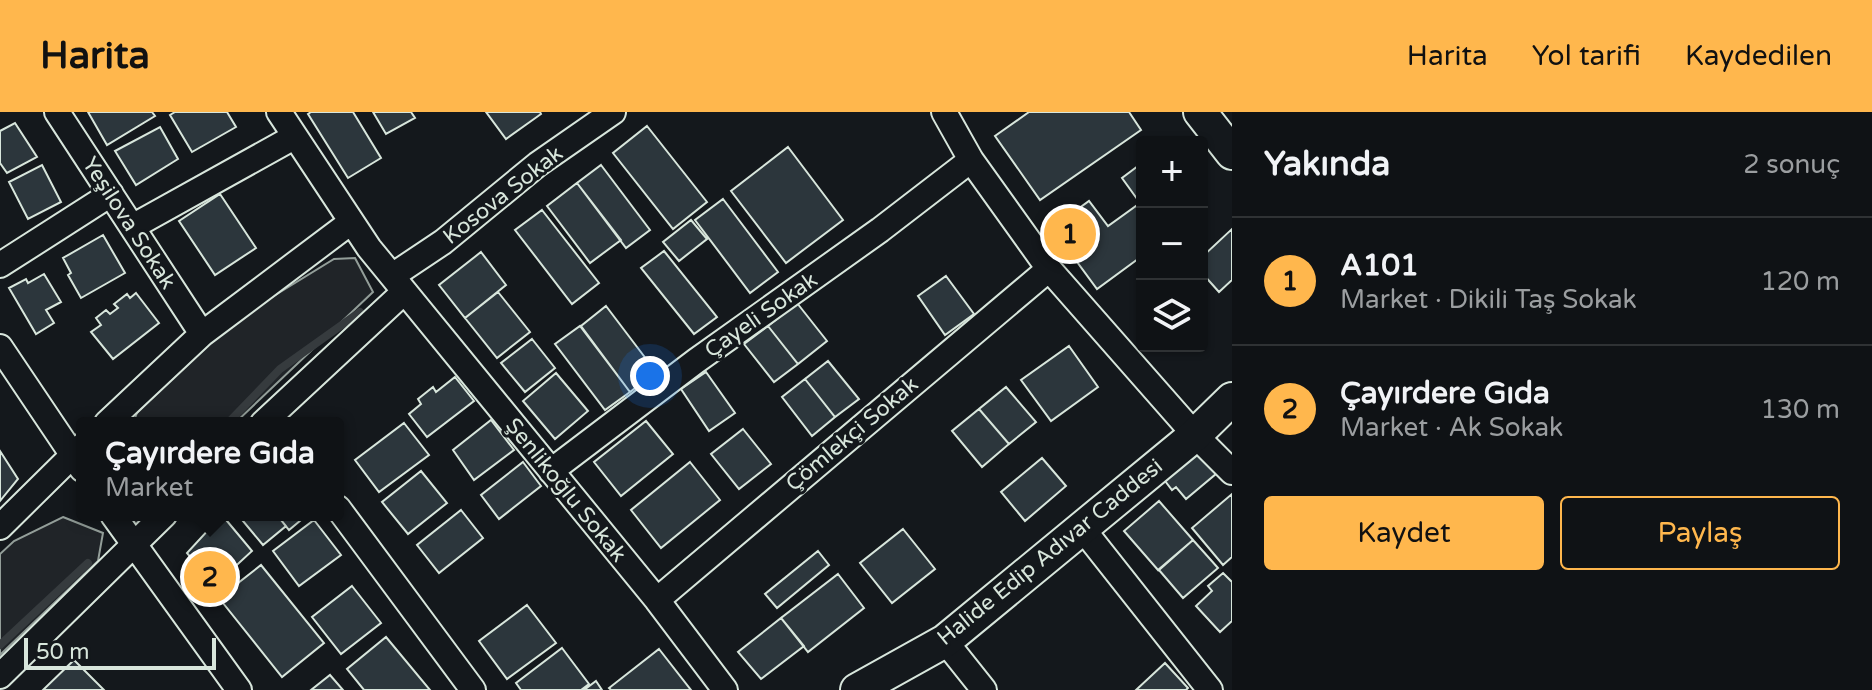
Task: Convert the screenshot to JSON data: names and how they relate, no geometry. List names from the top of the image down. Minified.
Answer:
{"streets":{"street":["Kosova Sokak","Yeşilova Sokak","Çayeli Sokak","Çömlekçi Sokak","Şenlikoğlu Sokak","Halide Edip Adıvar Caddesi"]},"crossings":[["Kosova Sokak","Şenlikoğlu Sokak"],["Çayeli Sokak","Şenlikoğlu Sokak"],["Çömlekçi Sokak","Şenlikoğlu Sokak"]],"scale_bar":"50 m","page":{"header":"Harita","nav":["Harita","Yol tarifi","Kaydedilen"],"heading":["Yakında","2 sonuç"],"map_buttons":["+","−"],"pins":["1","2"],"list":[{"mark":"1","name":"A101","note":"Market · Dikili Taş Sokak","value":"120 m"},{"mark":"2","name":"Çayırdere Gıda","note":"Market · Ak Sokak","value":"130 m"}],"popup":["Çayırdere Gıda","Market"],"buttons":["Kaydet","Paylaş"],"scale":"50 m"}}
